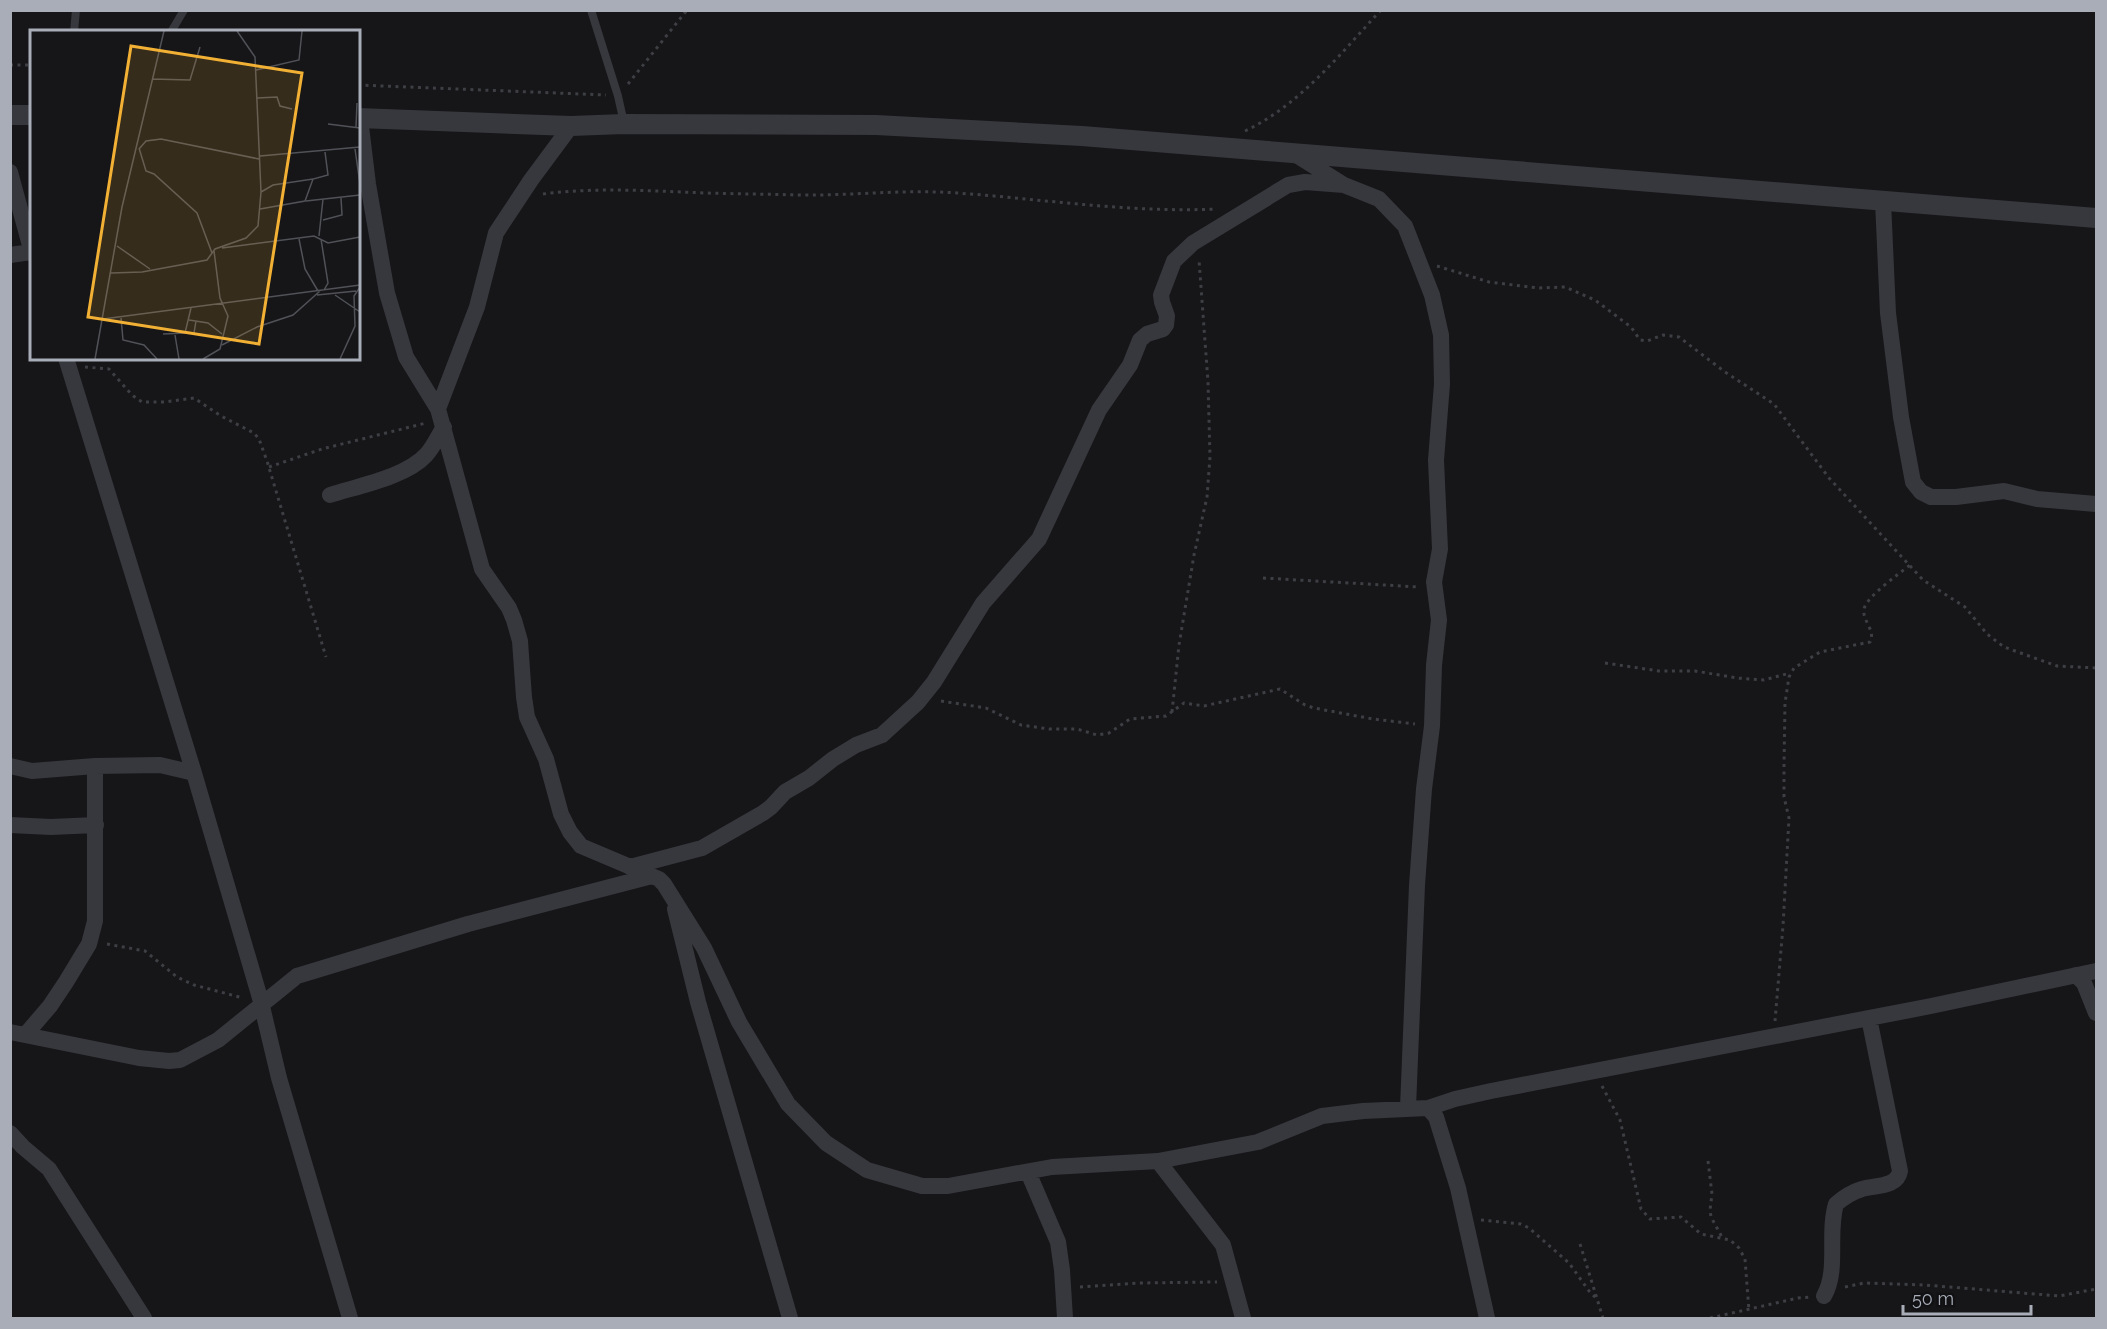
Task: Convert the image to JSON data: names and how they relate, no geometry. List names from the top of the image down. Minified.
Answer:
{"scale_bar":"50 m"}
